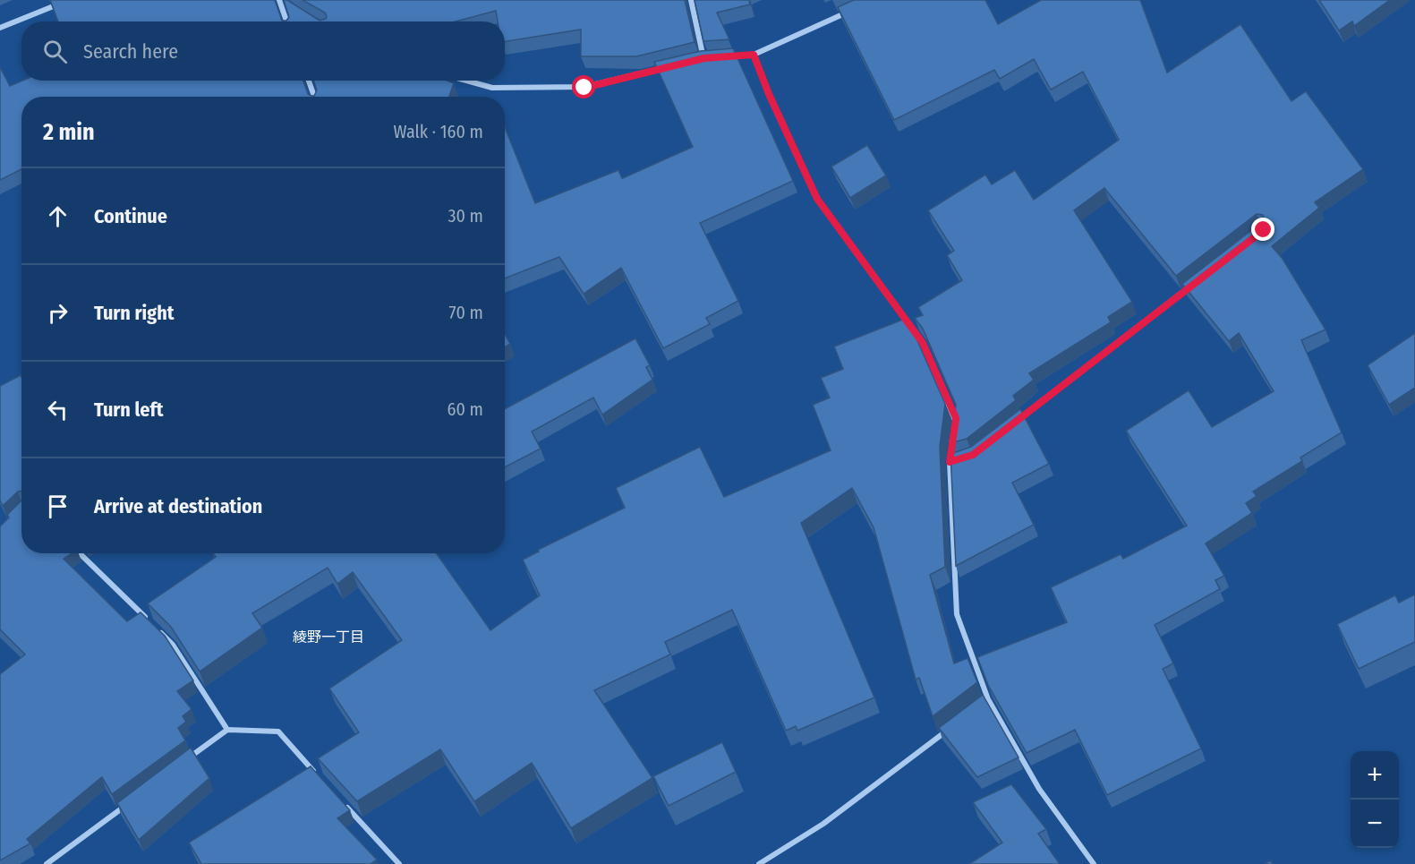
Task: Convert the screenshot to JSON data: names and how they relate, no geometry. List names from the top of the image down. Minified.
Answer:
{"districts":["綾野一丁目"],"page":{"search":"Search here","heading":["2 min","Walk · 160 m"],"list":[["Continue","30 m"],["Turn right","70 m"],["Turn left","60 m"],"Arrive at destination"],"map_buttons":["+","−"]}}
